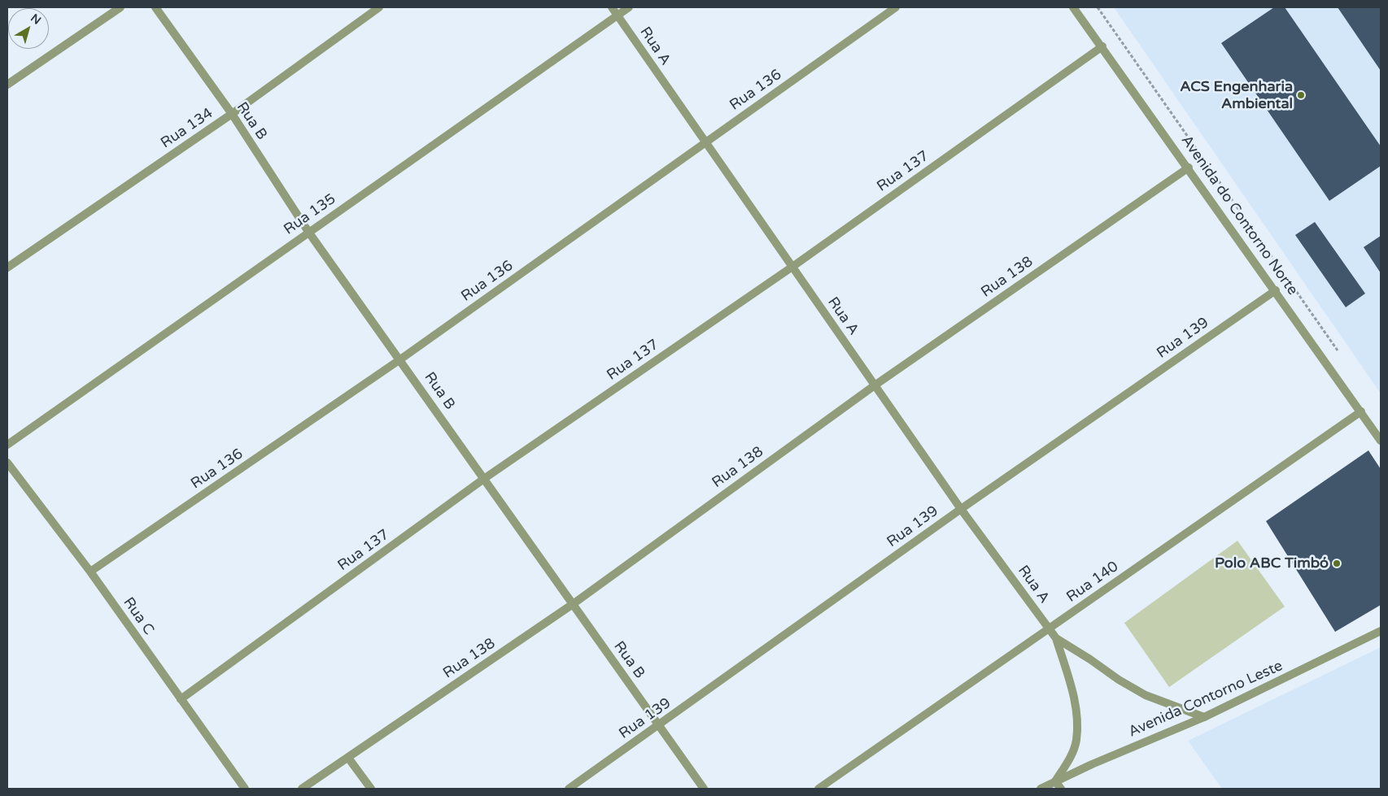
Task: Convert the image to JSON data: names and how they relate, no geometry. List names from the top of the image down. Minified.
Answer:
{"streets":{"street":["Rua A","Rua 136","Rua B","Rua 134","Rua 137","Rua 135","Avenida do Contorno Norte","Rua 138","Rua 139","Rua 140","Rua C","Avenida Contorno Leste"]},"crossings":[["Rua A","Rua 136"],["Rua A","Rua 137"],["Rua A","Rua 135"],["Rua A","Rua 138"],["Rua A","Rua 139"],["Rua A","Rua 140"],["Rua A","Avenida Contorno Leste"],["Rua 136","Rua B"],["Rua 136","Rua C"],["Rua B","Rua 134"],["Rua B","Rua 137"],["Rua B","Rua 135"],["Rua B","Rua 138"],["Rua B","Rua 139"],["Rua 137","Avenida do Contorno Norte"],["Rua 137","Rua C"],["Avenida do Contorno Norte","Rua 138"],["Avenida do Contorno Norte","Rua 139"],["Avenida do Contorno Norte","Rua 140"]],"places":["ACS Engenharia Ambiental","Polo ABC Timbó"],"north":"top right"}
